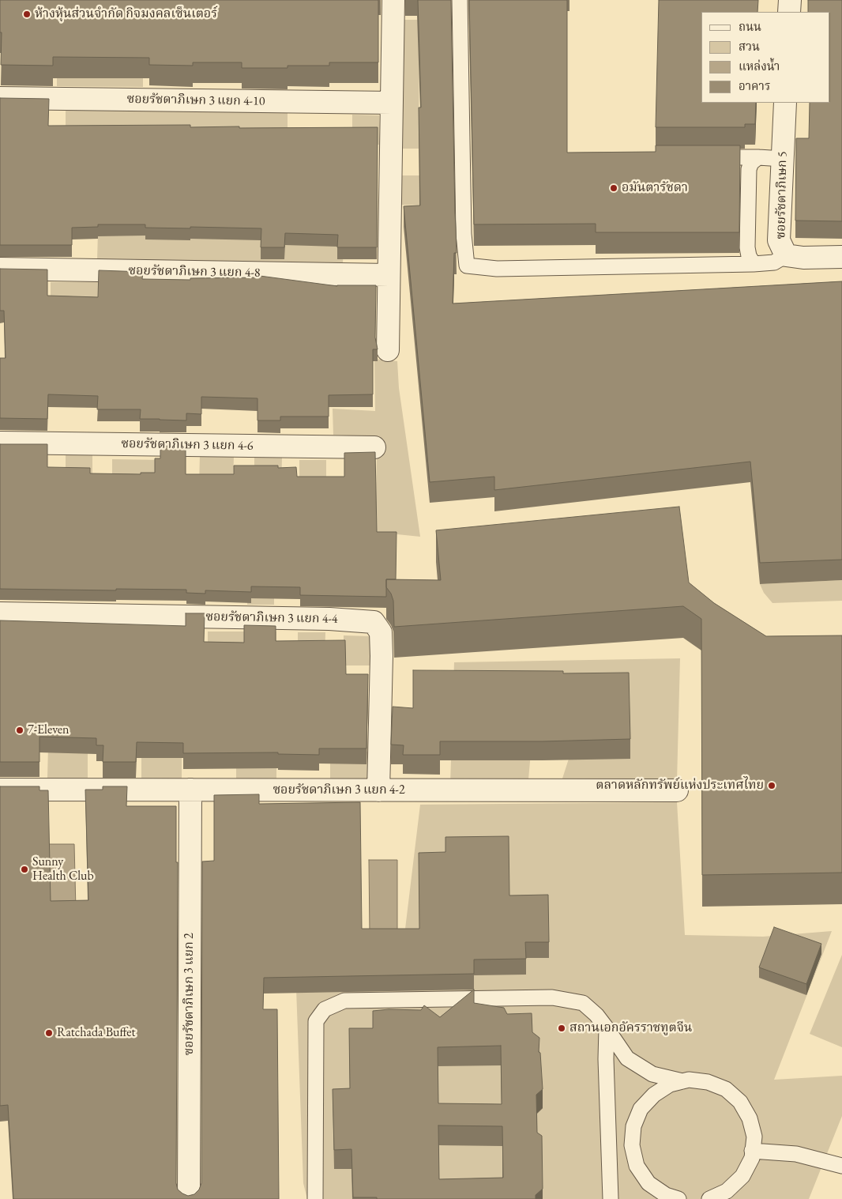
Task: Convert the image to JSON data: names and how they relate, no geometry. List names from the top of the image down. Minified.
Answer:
{"streets":{"street":["ซอยรัชดาภิเษก 3 แยก 4-10","ซอยรัชดาภิเษก 5","ซอยรัชดาภิเษก 3 แยก 4-8","ซอยรัชดาภิเษก 3 แยก 4-6","ซอยรัชดาภิเษก 3 แยก 4-4","ซอยรัชดาภิเษก 3 แยก 4-2","ซอยรัชดาภิเษก 3 แยก 2"]},"crossings":[["ซอยรัชดาภิเษก 3 แยก 4-4","ซอยรัชดาภิเษก 3 แยก 4-2"],["ซอยรัชดาภิเษก 3 แยก 4-2","ซอยรัชดาภิเษก 3 แยก 2"]],"places":["ห้างหุ้นส่วนจำกัด กิจมงคลเซ็นเตอร์","อมันตารัชดา","7-Eleven","ตลาดหลักทรัพย์แห่งประเทศไทย","Sunny Health Club","สถานเอกอัครราชทูตจีน","Ratchada Buffet"],"legend":["ถนน","สวน","แหล่งน้ำ","อาคาร"]}
